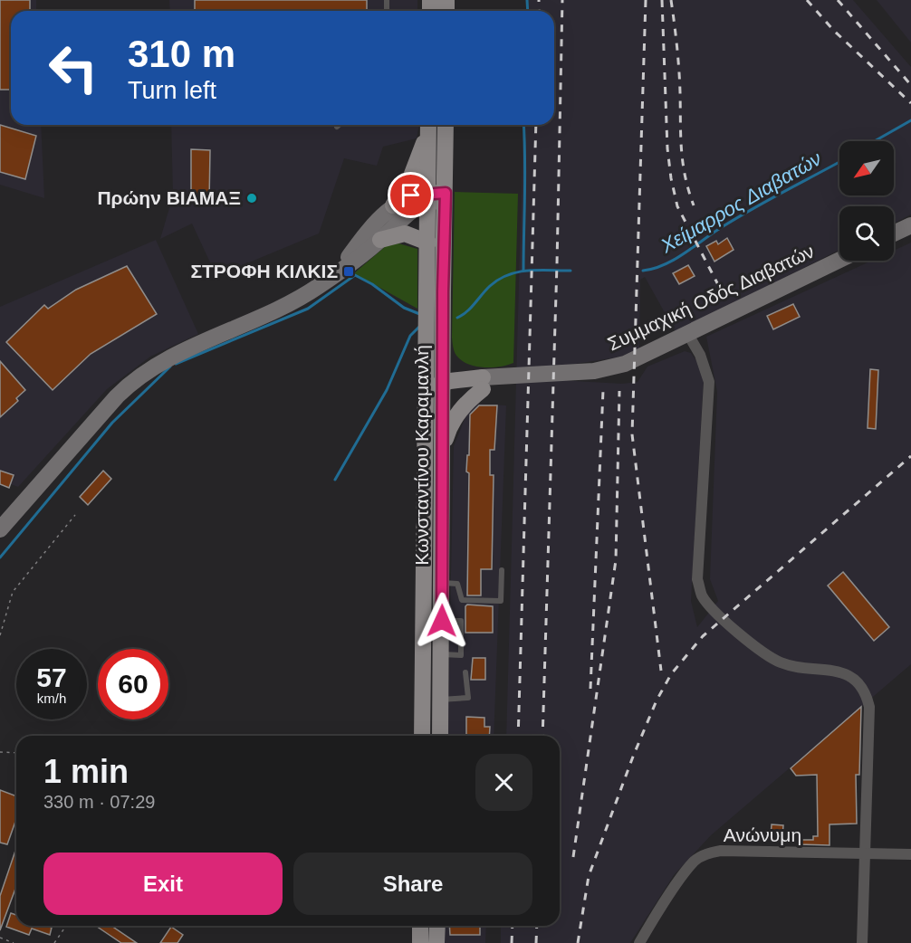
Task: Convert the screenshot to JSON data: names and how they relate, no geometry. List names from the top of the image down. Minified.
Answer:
{"streets":{"main road":["Συμμαχική Οδός Διαβατών","Κωνσταντίνου Καραμανλή"],"street":["Ανώνυμη"]},"water":["Χείμαρρος Διαβατών"],"places":{"other":["Πρώην ΒΙΑΜΑΞ"],"transit":["ΣΤΡΟΦΗ ΚΙΛΚΙΣ"]},"north":"bottom left","page":{"turn":["310 m","Turn left"],"speed":"57 km/h","limit":"60","heading":["1 min","330 m · 07:29"],"buttons":["Exit","Share"]}}
